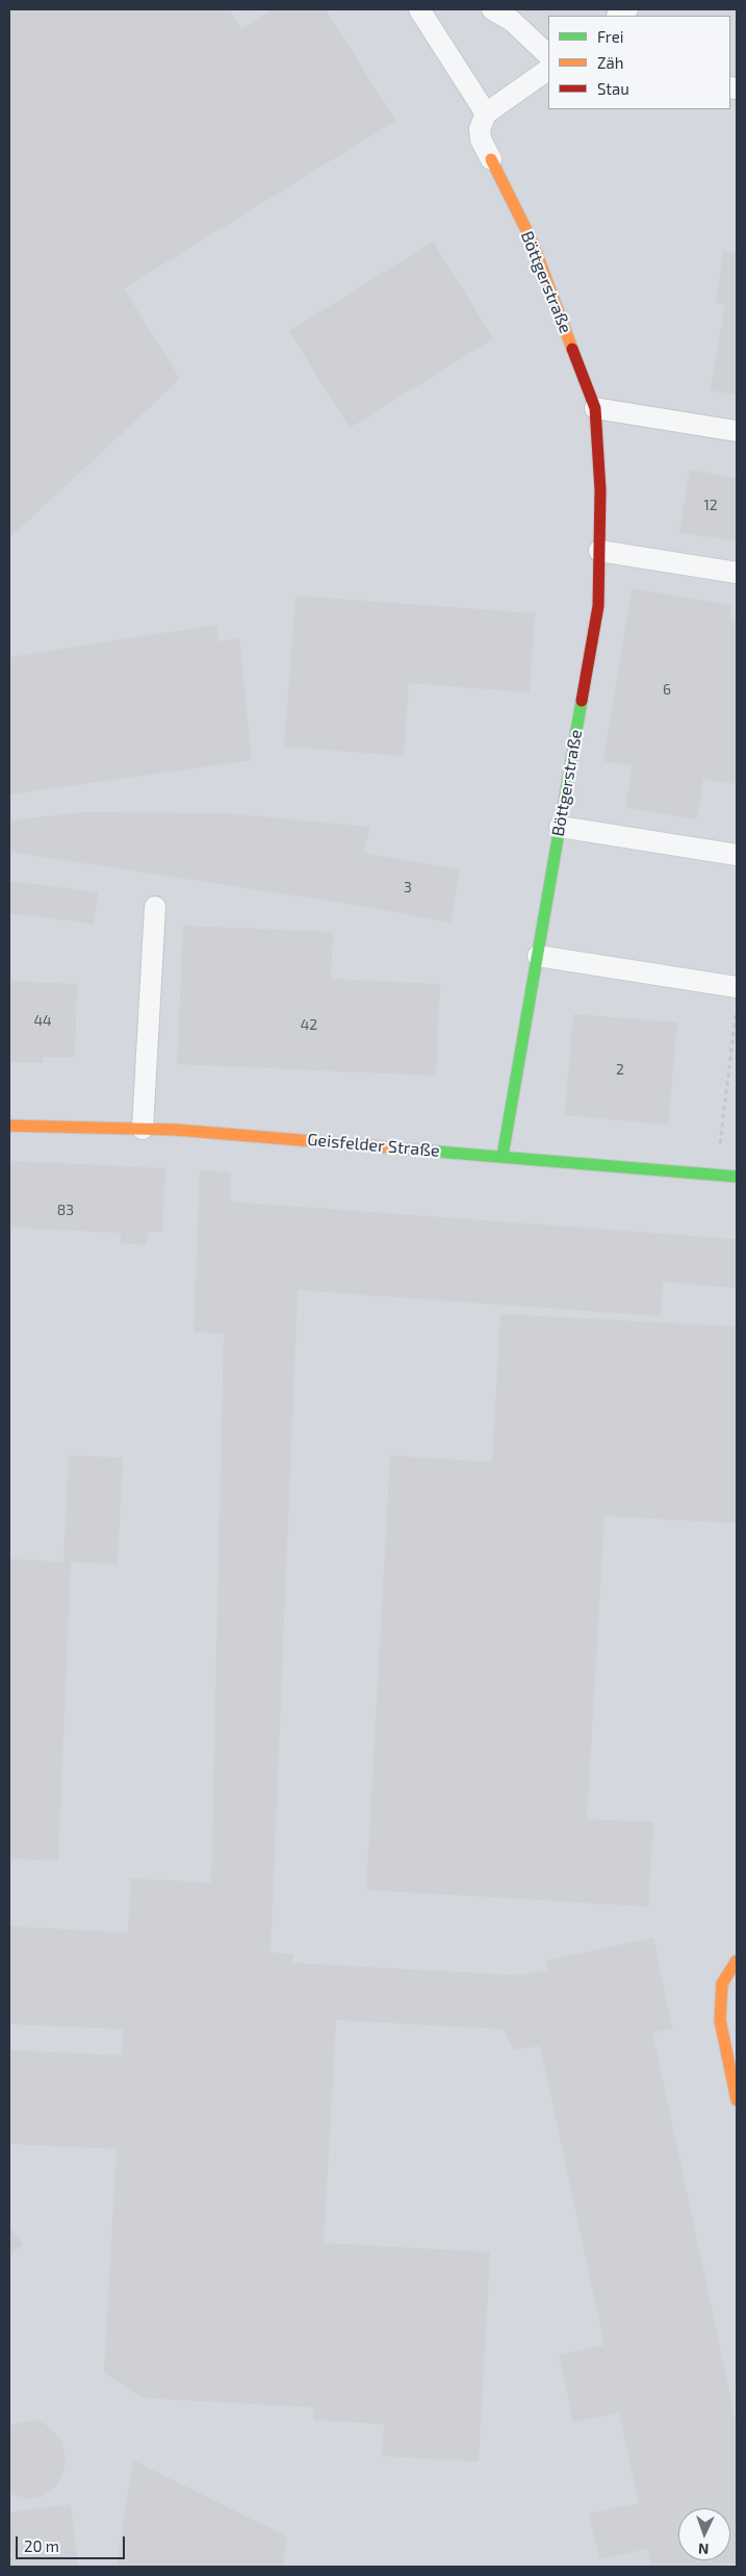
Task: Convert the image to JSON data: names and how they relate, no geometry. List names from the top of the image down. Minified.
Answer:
{"streets":{"street":["Böttgerstraße","Geisfelder Straße"]},"crossings":[["Böttgerstraße","Geisfelder Straße"]],"house_numbers":["12","6","3","44","42","2","83"],"legend":["Frei","Zäh","Stau"],"scale_bar":"20 m","north":"bottom"}
